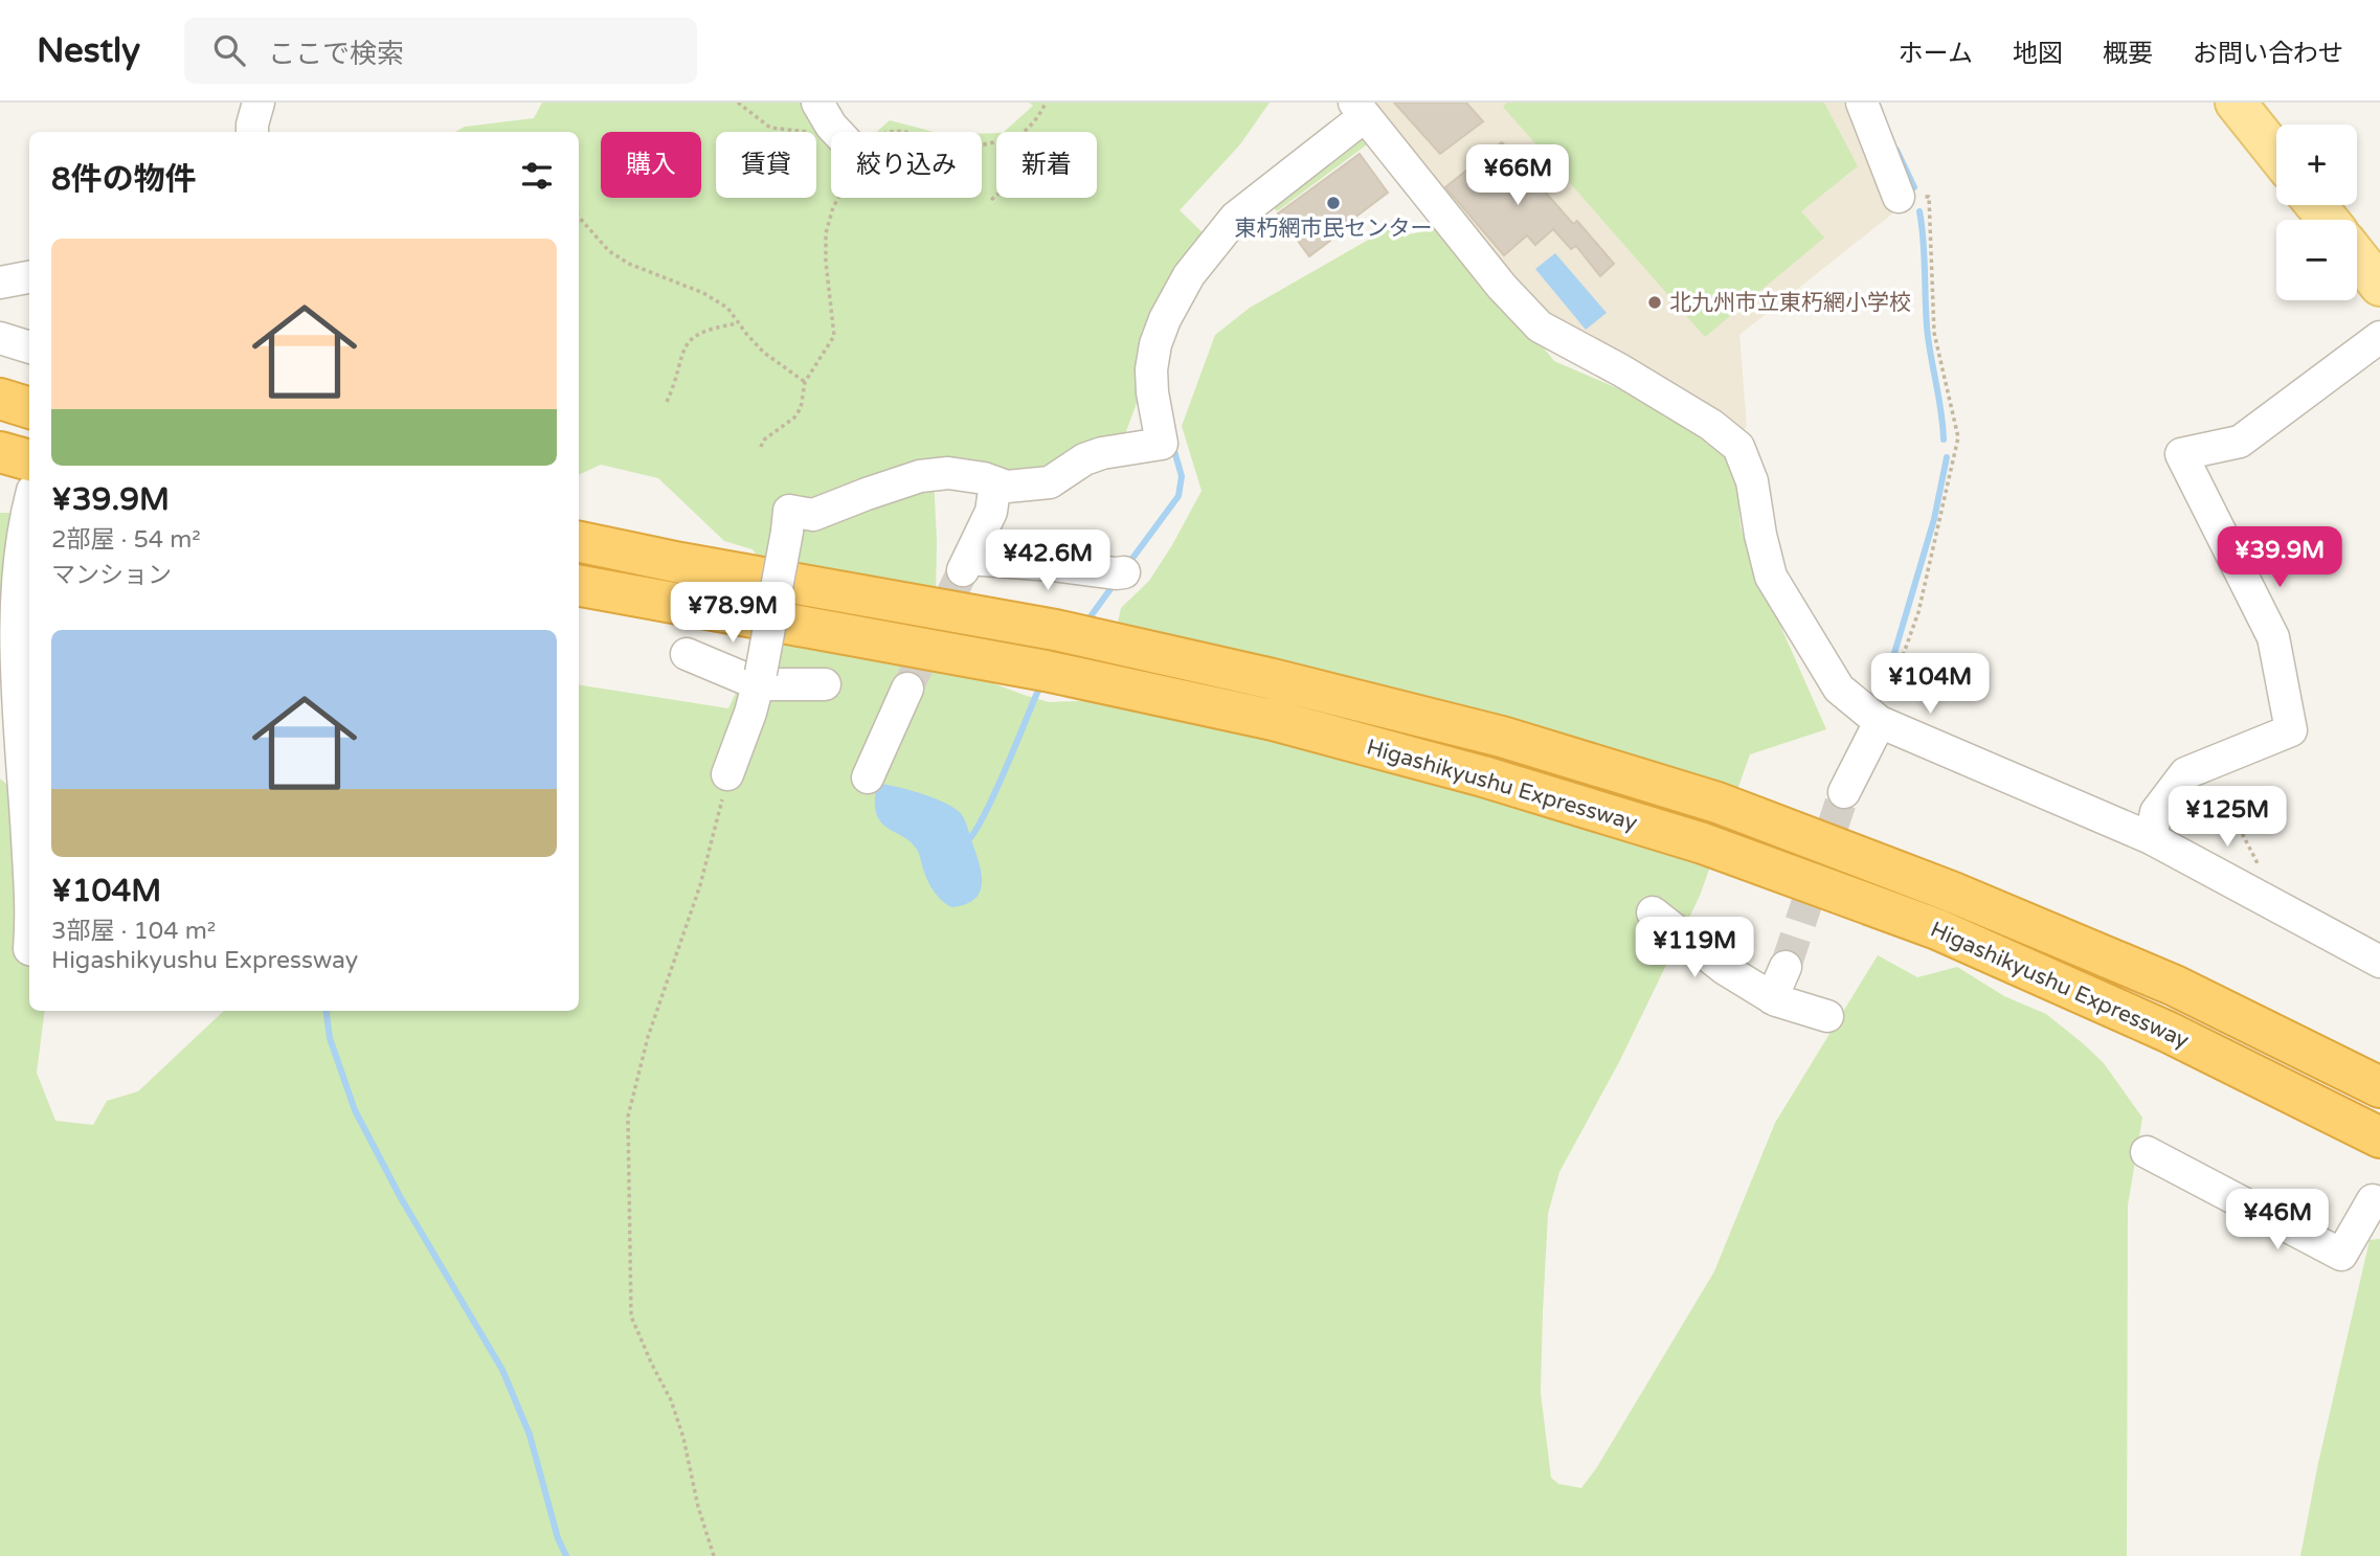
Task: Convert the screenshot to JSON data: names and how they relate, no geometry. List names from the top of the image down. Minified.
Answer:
{"streets":{"highway":["Higashikyushu Expressway"]},"places":["東朽網市民センター","北九州市立東朽網小学校"],"page":{"header":"Nestly","search":"ここで検索","nav":["ホーム","地図","概要","お問い合わせ"],"map_buttons":["+","−"],"chip":["購入","賃貸","絞り込み","新着"],"heading":"8件の物件","price":["¥66M","¥39.9M","¥42.6M","¥78.9M","¥104M","¥125M","¥119M","¥46M"],"list":[{"name":"¥39.9M","note":"2部屋 · 54 m² · マンション"},{"name":"¥104M","note":"3部屋 · 104 m² · Higashikyushu Expressway"}]}}
